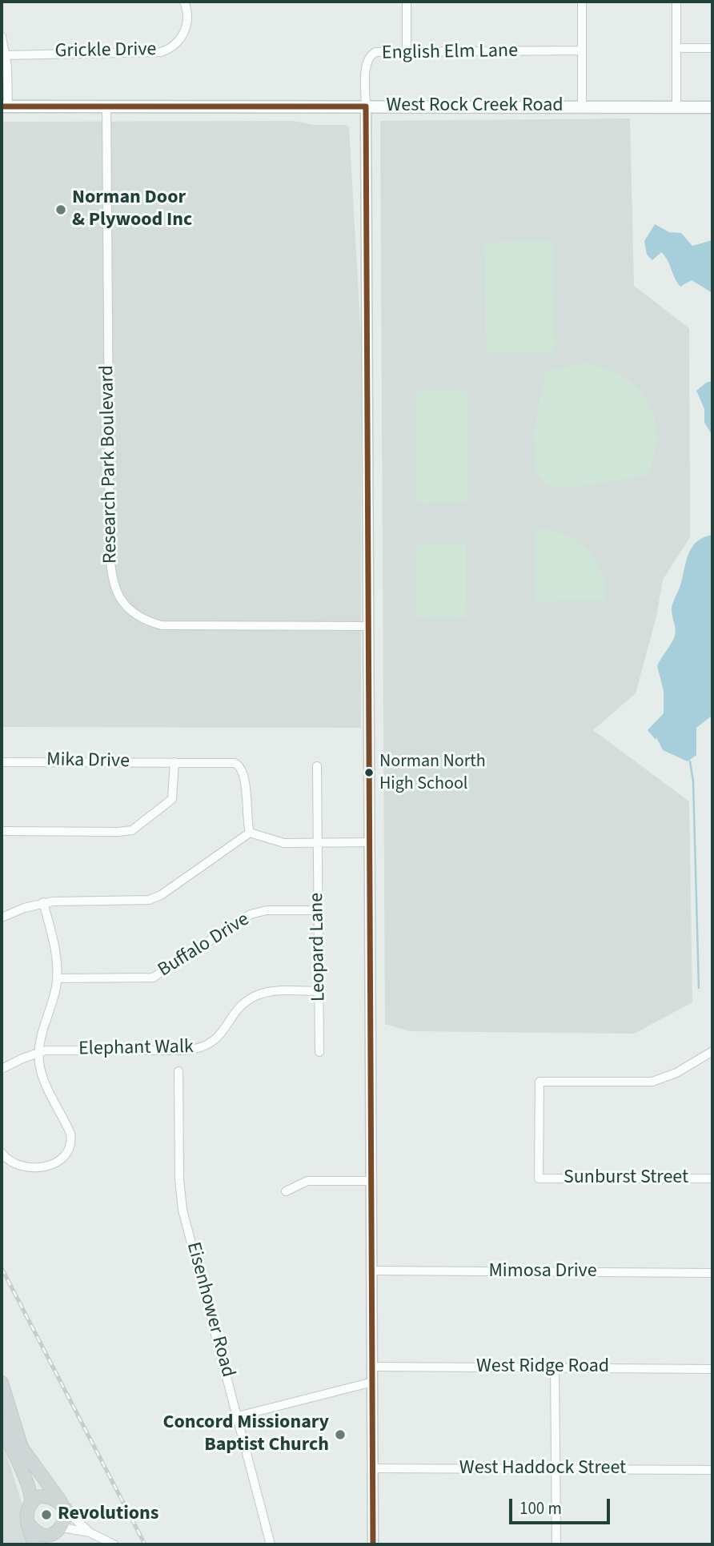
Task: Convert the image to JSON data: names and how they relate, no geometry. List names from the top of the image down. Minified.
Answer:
{"streets":{"main road":["West Rock Creek Road"],"street":["Grickle Drive","English Elm Lane","Research Park Boulevard","Mika Drive","Buffalo Drive","Leopard Lane","Elephant Walk","Sunburst Street","Mimosa Drive","Eisenhower Road","West Ridge Road","West Haddock Street"]},"crossings":[["English Elm Lane","West Rock Creek Road"],["West Rock Creek Road","Research Park Boulevard"],["Buffalo Drive","Leopard Lane"],["Leopard Lane","Elephant Walk"]],"places":["Norman Door & Plywood Inc","Norman North High School","Concord Missionary Baptist Church","Revolutions"],"scale_bar":"100 m"}
